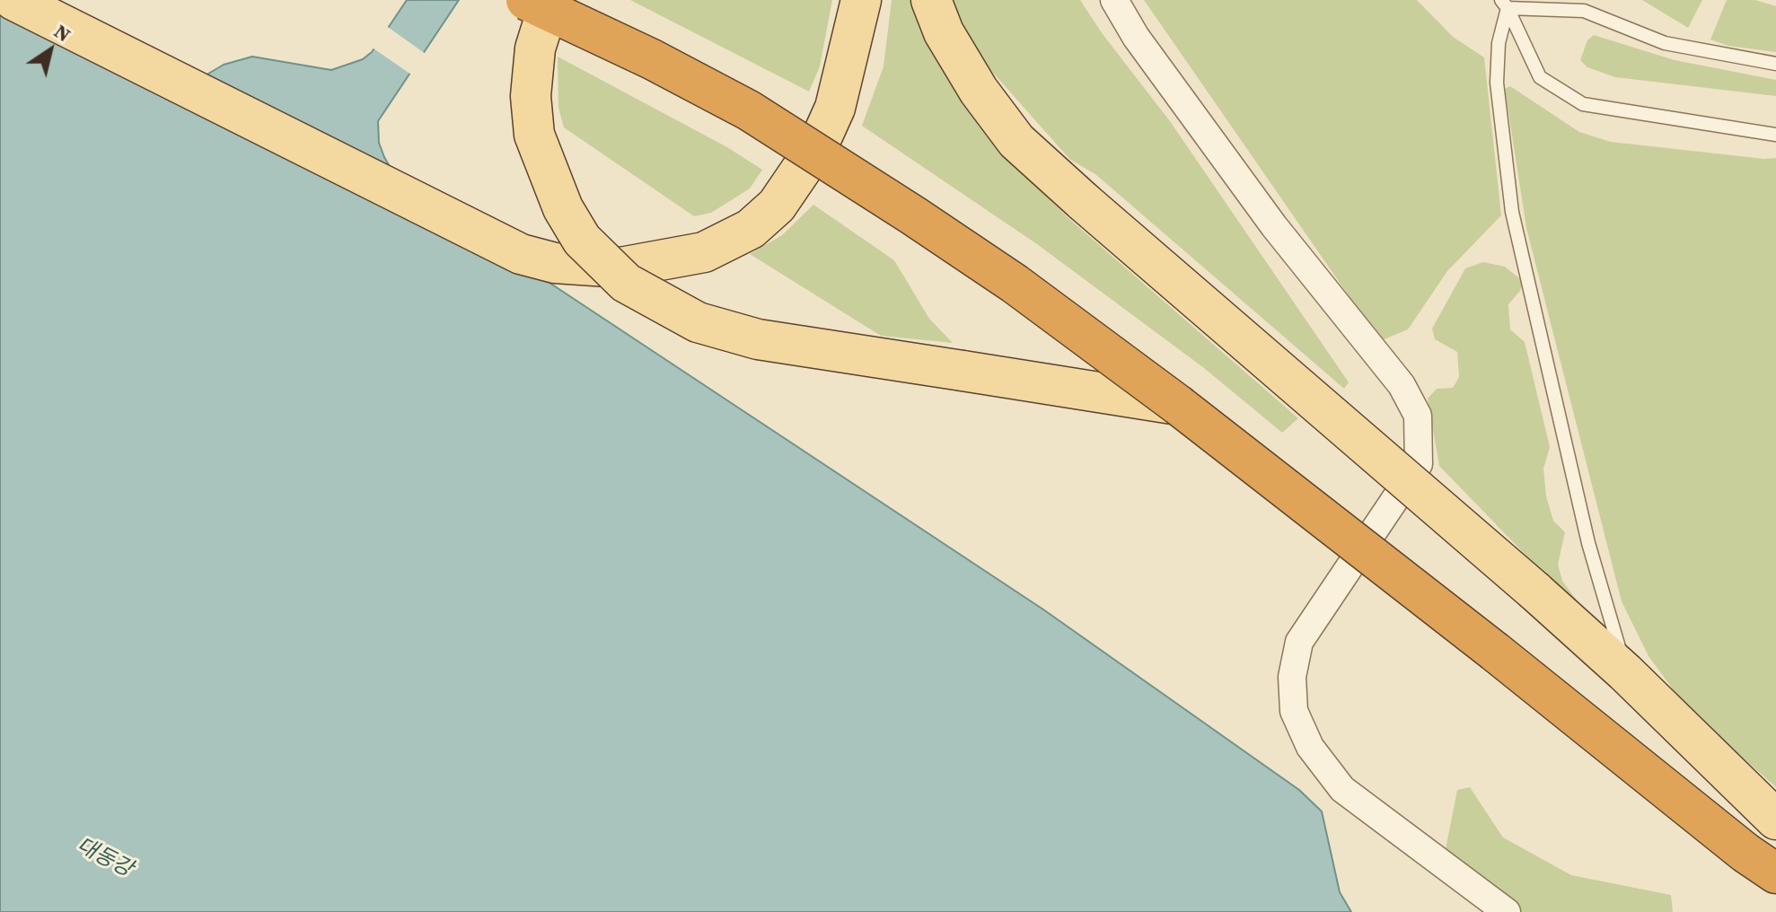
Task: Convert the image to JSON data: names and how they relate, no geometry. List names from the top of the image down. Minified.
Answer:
{"water":["대동강"],"north":"top right"}
